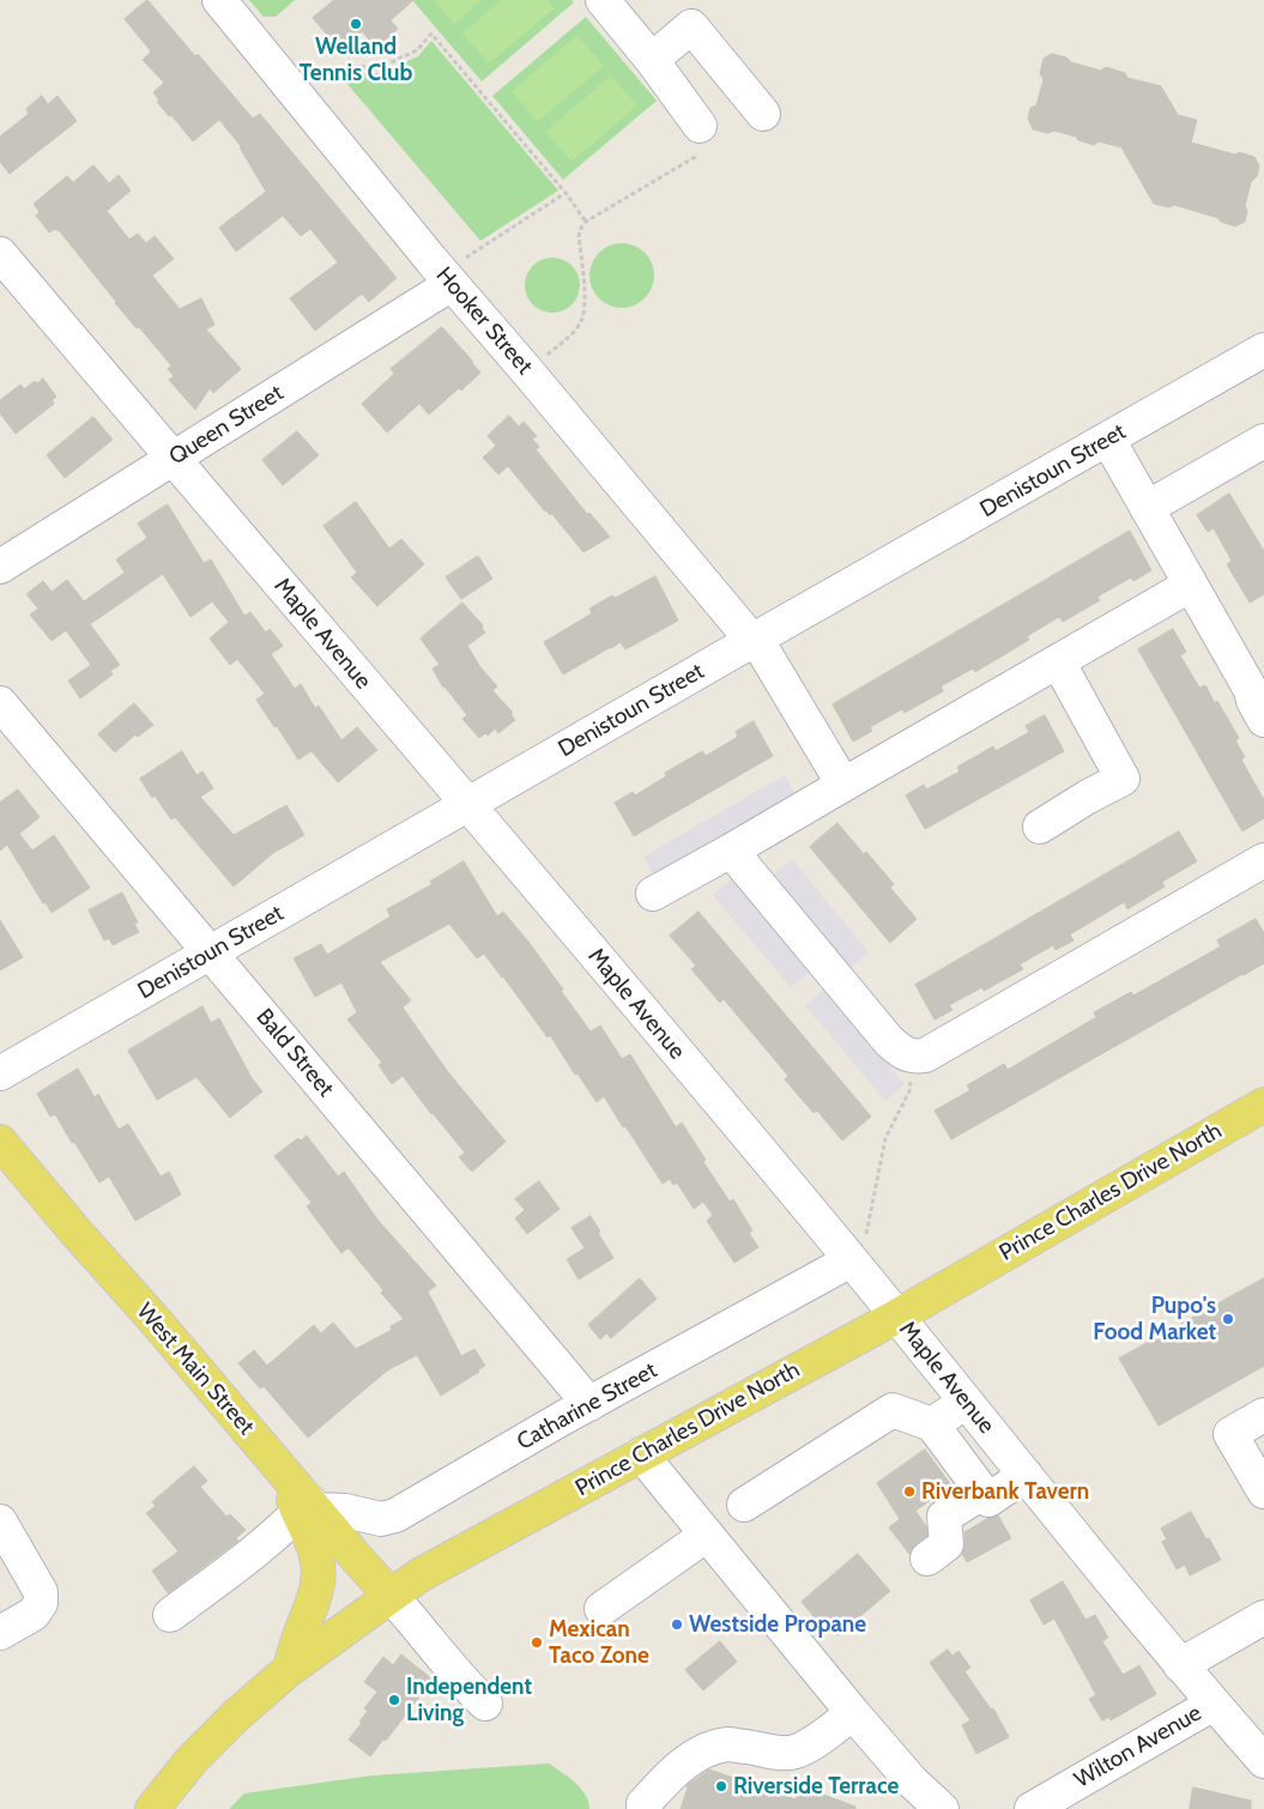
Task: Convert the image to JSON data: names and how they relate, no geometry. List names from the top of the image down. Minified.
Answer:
{"streets":{"main road":["Prince Charles Drive North","West Main Street"],"street":["Hooker Street","Queen Street","Denistoun Street","Maple Avenue","Bald Street","Catharine Street","Wilton Avenue"]},"crossings":[["Hooker Street","Queen Street"],["Hooker Street","Denistoun Street"],["Queen Street","Maple Avenue"],["Denistoun Street","Maple Avenue"],["Denistoun Street","Bald Street"],["Maple Avenue","Prince Charles Drive North"],["Maple Avenue","Catharine Street"],["Maple Avenue","Wilton Avenue"],["Bald Street","Catharine Street"],["Prince Charles Drive North","West Main Street"],["West Main Street","Catharine Street"]],"places":["Welland Tennis Club","Pupo's Food Market","Riverbank Tavern","Westside Propane","Mexican Taco Zone","Independent Living","Riverside Terrace"]}
